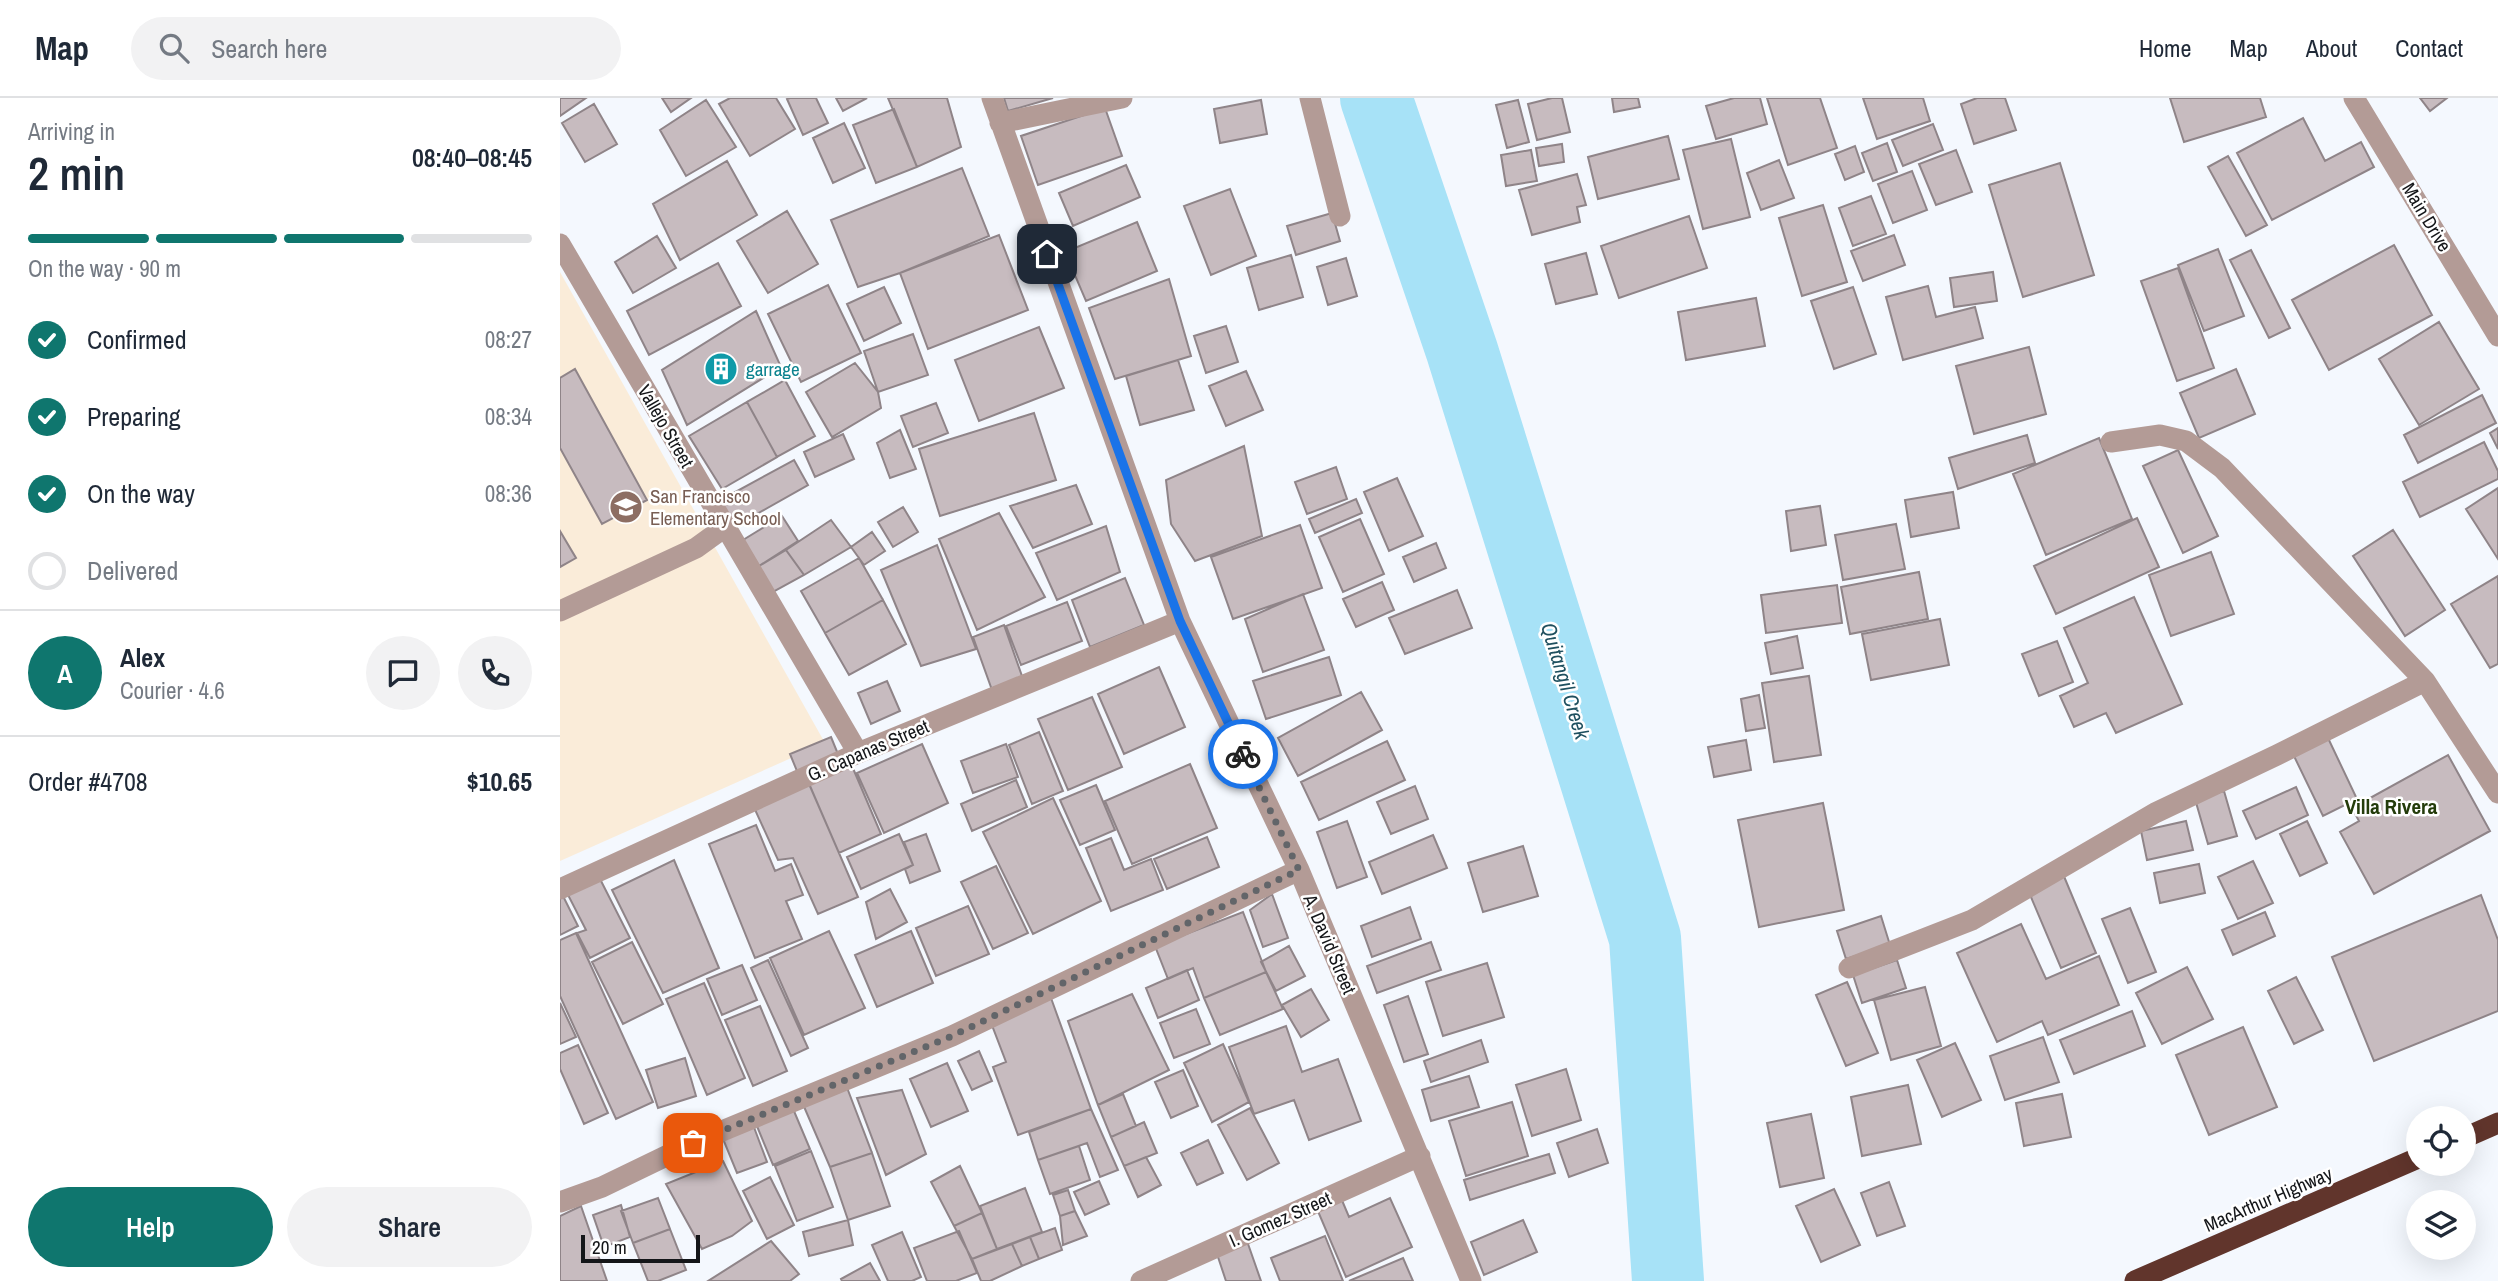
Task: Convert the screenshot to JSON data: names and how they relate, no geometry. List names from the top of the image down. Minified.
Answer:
{"streets":{"highway":["MacArthur Highway"],"street":["Main Drive","Vallejo Street","G. Capanas Street","A. David Street","I. Gomez Street"]},"crossings":[["Vallejo Street","G. Capanas Street"],["G. Capanas Street","A. David Street"],["A. David Street","I. Gomez Street"]],"districts":["Villa Rivera"],"water":["Quitangil Creek"],"places":{"building":["garrage"],"school or university":["San Francisco Elementary School"]},"scale_bar":"20 m","page":{"header":"Map","search":"Search here","nav":["Home","Map","About","Contact"],"heading":["2 min","Arriving in","08:40–08:45"],"panel":["Alex","Courier · 4.6","Order #4708","$10.65"],"bar":"On the way · 90 m","list":[["Confirmed","08:27"],["Preparing","08:34"],["On the way","08:36"],"Delivered"],"round":"A","buttons":["Help","Share"],"scale":"20 m"}}
